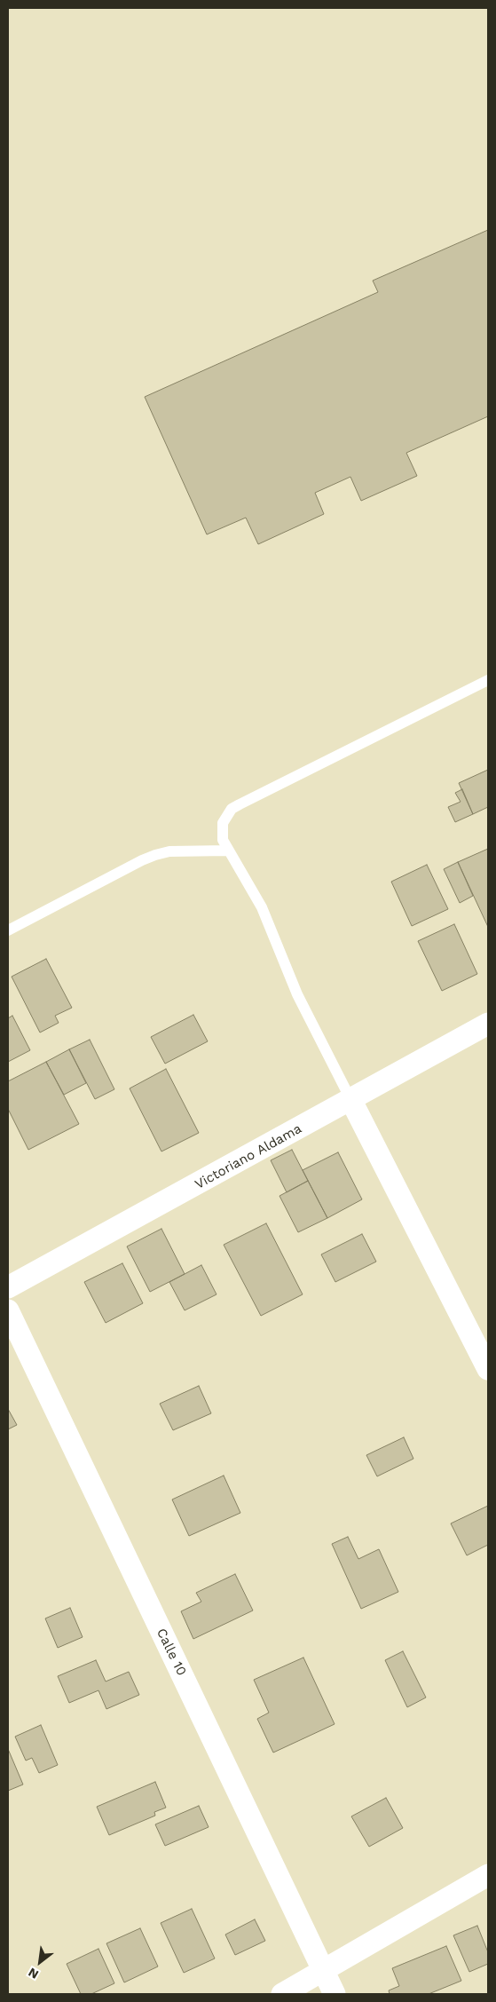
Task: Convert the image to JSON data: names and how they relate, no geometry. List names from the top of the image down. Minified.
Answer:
{"streets":{"street":["Victoriano Aldama","Calle 10"]},"north":"bottom left"}
